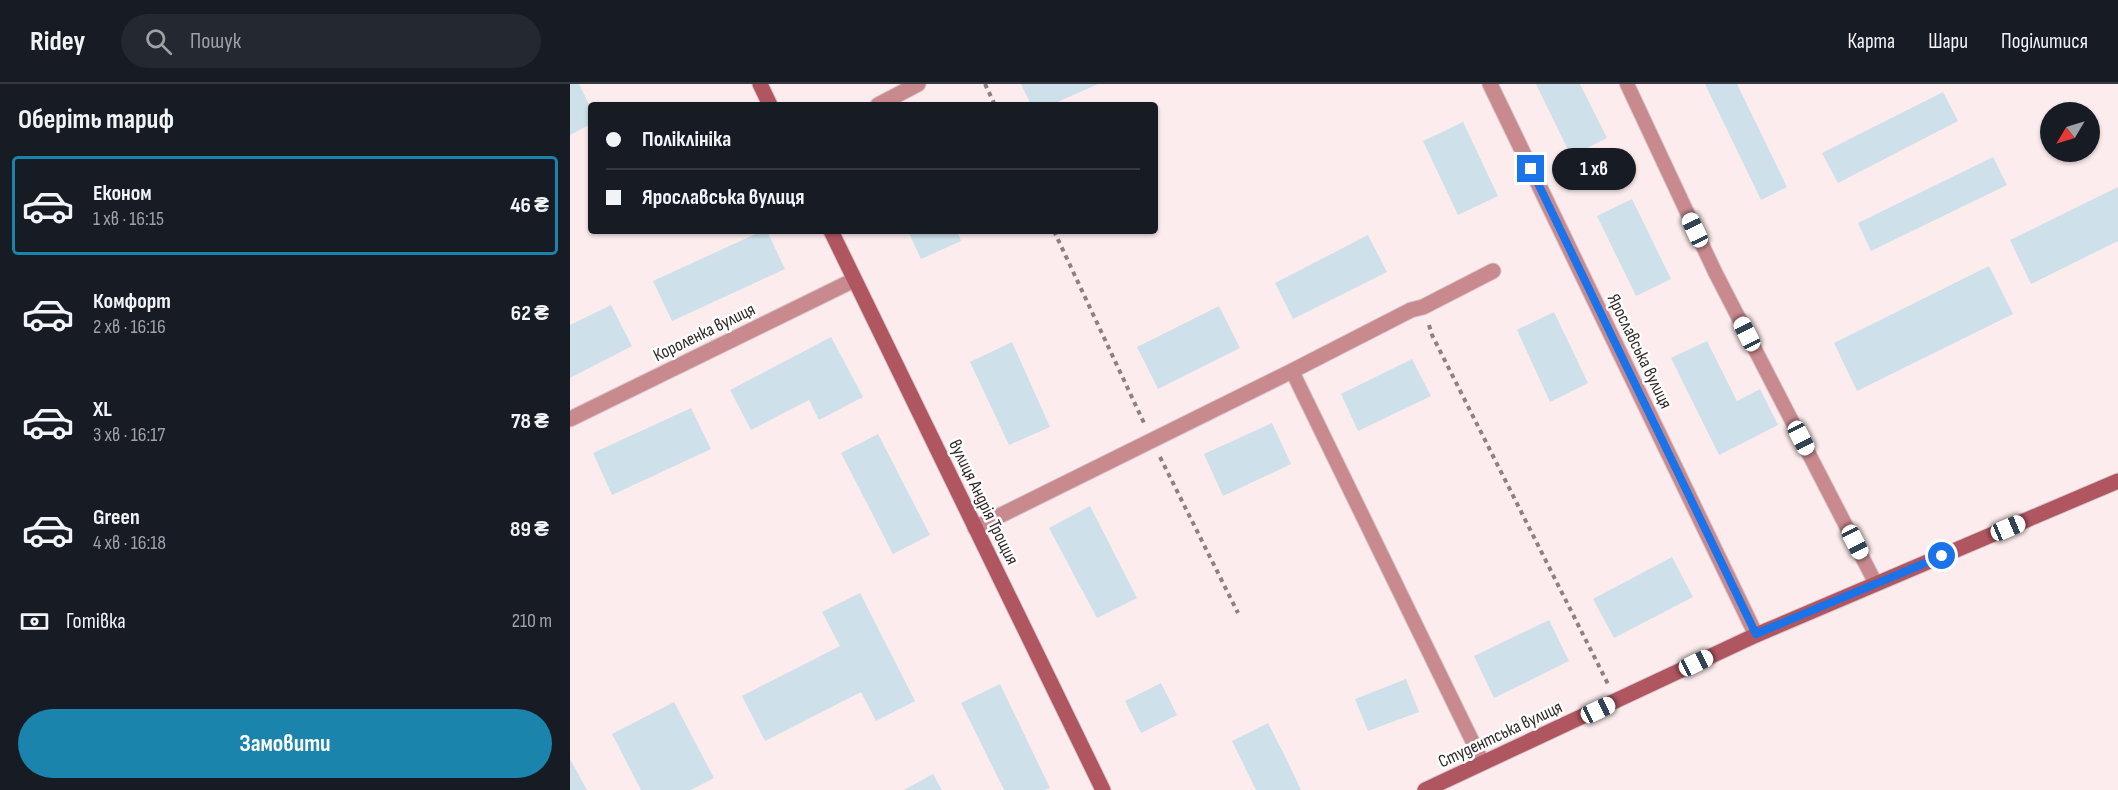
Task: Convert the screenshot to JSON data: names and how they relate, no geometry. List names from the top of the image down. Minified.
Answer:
{"streets":{"street":["Короленка вулиця","Ярославська вулиця","вулиця Андрія Трощия","Студентська вулиця"]},"crossings":[["Короленка вулиця","вулиця Андрія Трощия"],["Ярославська вулиця","Студентська вулиця"]],"north":"bottom left","page":{"header":"Ridey","search":"Пошук","nav":["Карта","Шари","Поділитися"],"heading":"Оберіть тариф","banner":["Поліклініка","Ярославська вулиця"],"bubble":"1 хв","list":[{"name":"Економ","note":"1 хв · 16:15","value":"46 ₴"},{"name":"Комфорт","note":"2 хв · 16:16","value":"62 ₴"},{"name":"XL","note":"3 хв · 16:17","value":"78 ₴"},{"name":"Green","note":"4 хв · 16:18","value":"89 ₴"}],"pay":["Готівка","210 m"],"buttons":"Замовити"}}
